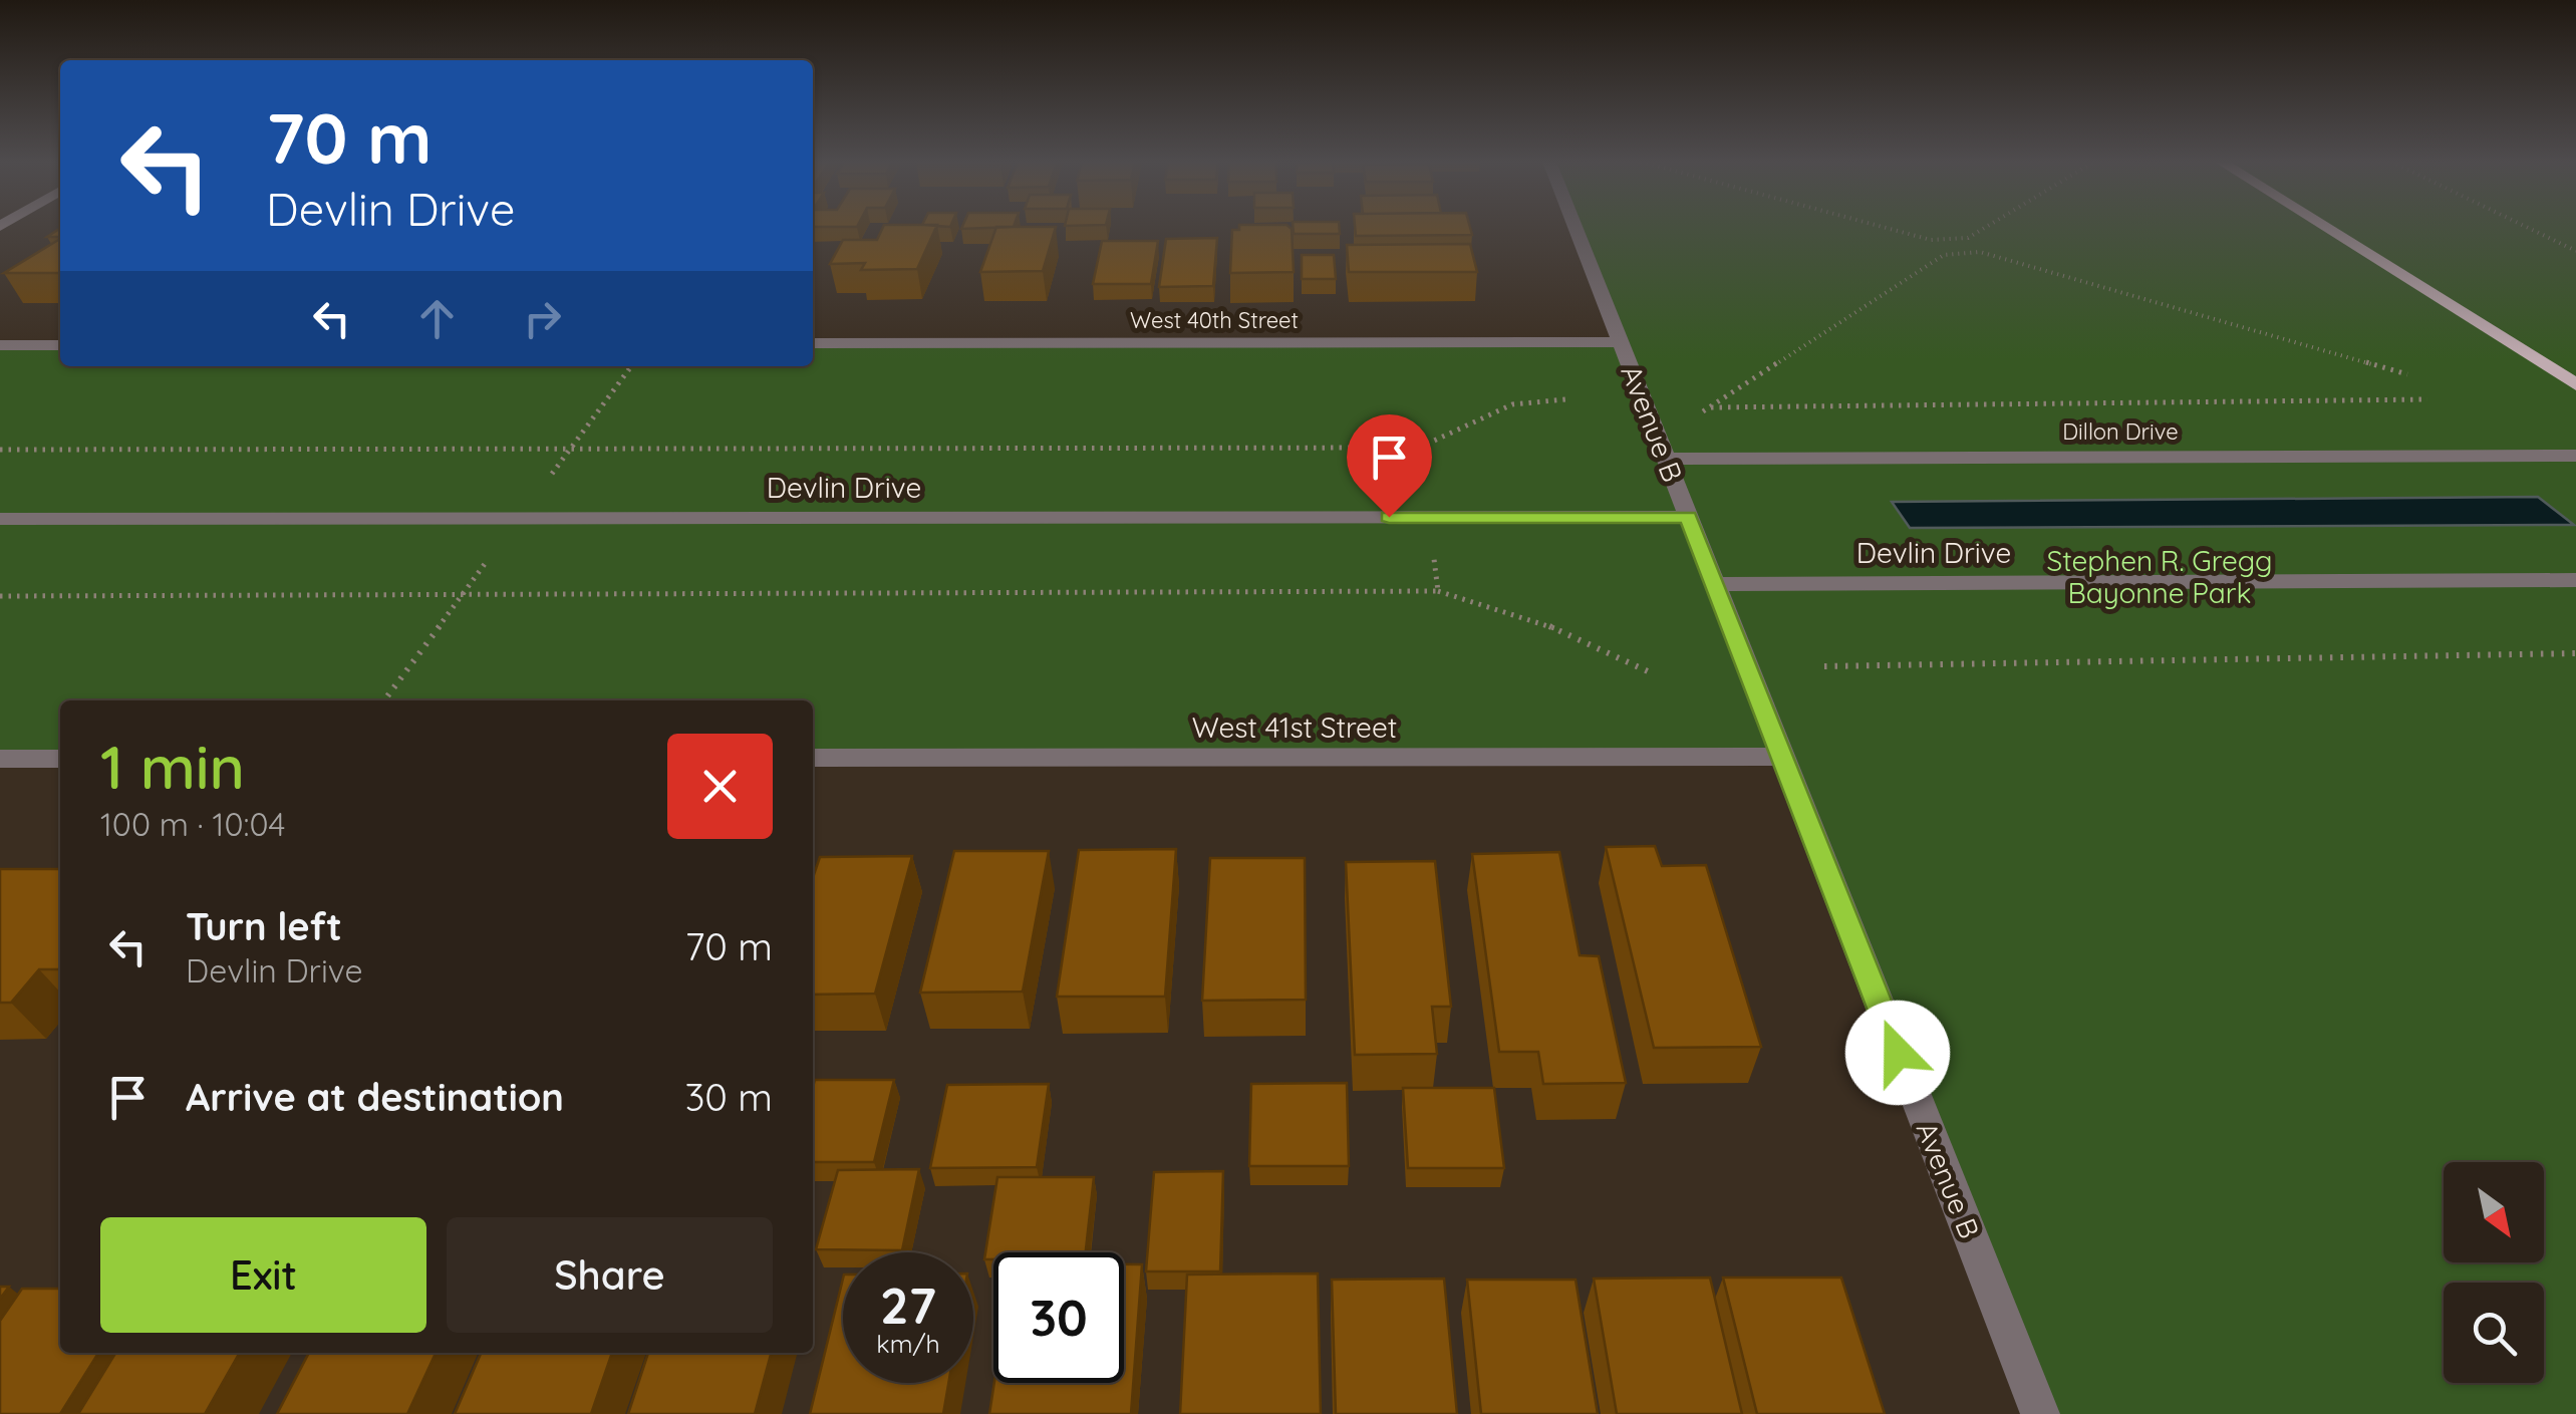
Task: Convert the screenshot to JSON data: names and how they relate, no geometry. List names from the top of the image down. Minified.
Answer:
{"streets":{"street":["West 40th Street","Avenue B","Dillon Drive","Devlin Drive","West 41st Street"]},"crossings":[["West 40th Street","Avenue B"],["Avenue B","Dillon Drive"],["Avenue B","Devlin Drive"],["Avenue B","West 41st Street"]],"parks":["Stephen R. Gregg Bayonne Park"],"north":"bottom right","page":{"turn":["70 m","Devlin Drive"],"heading":["1 min","100 m · 10:04"],"list":[{"name":"Turn left","note":"Devlin Drive","value":"70 m"},{"name":"Arrive at destination","value":"30 m"}],"buttons":["Exit","Share"],"speed":"27 km/h","limit":"30"}}
